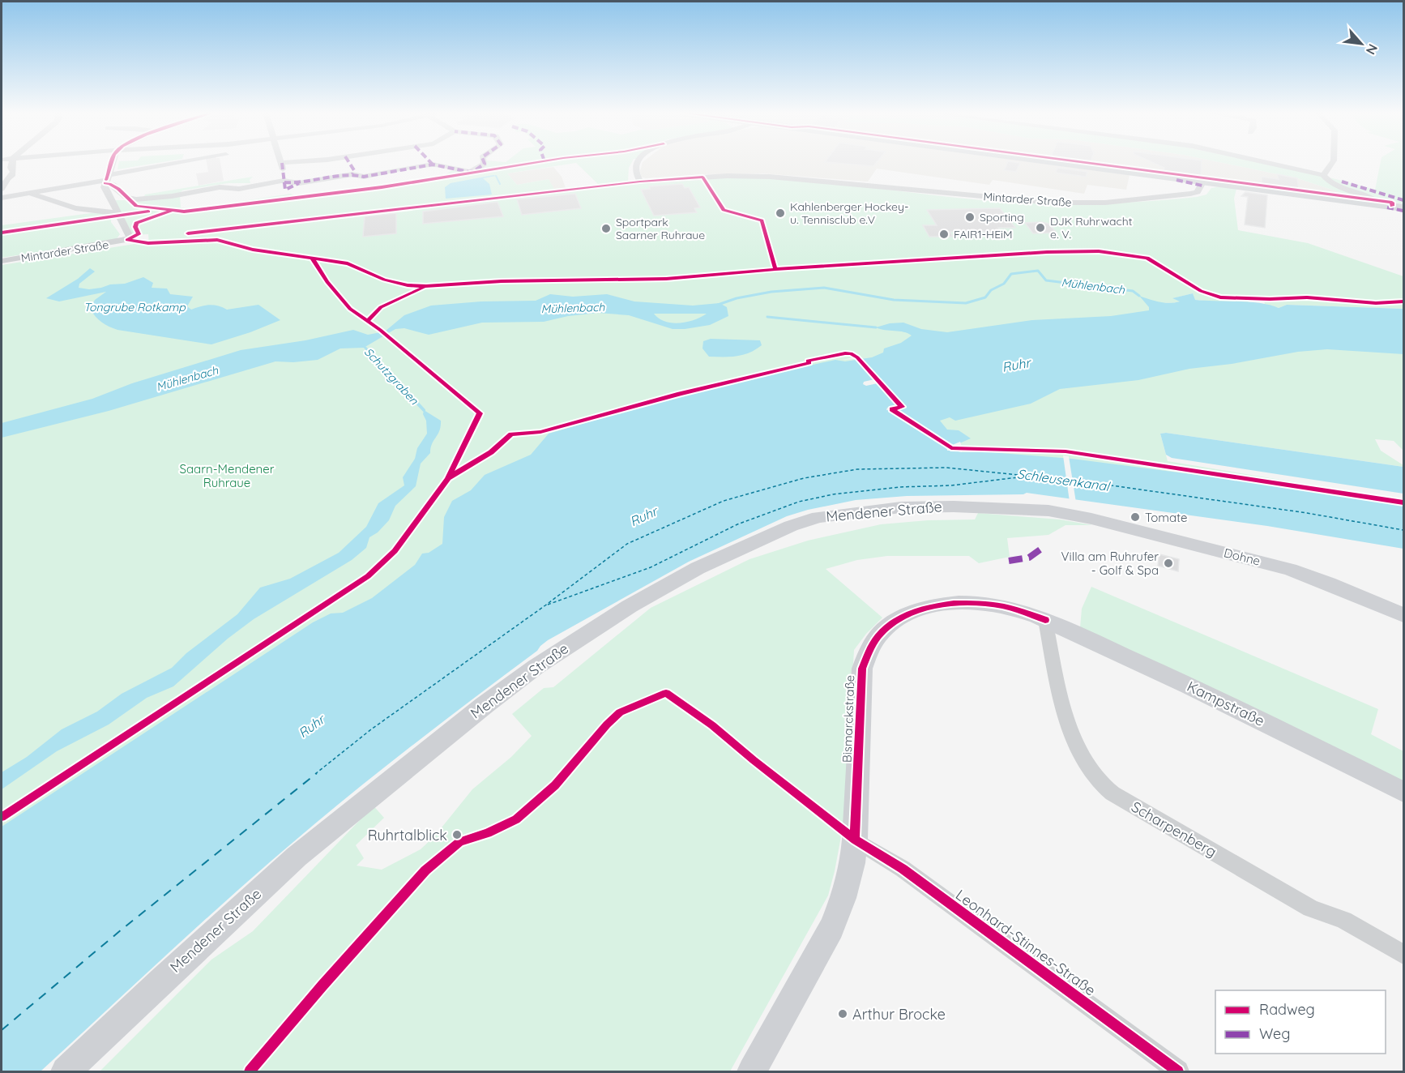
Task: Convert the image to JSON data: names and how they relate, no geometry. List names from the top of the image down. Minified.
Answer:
{"streets":{"street":["Mintarder Straße","Mendener Straße","Dohne","Kampstraße","Bismarckstraße","Scharpenberg","Leonhard-Stinnes-Straße"]},"crossings":[["Mendener Straße","Dohne"],["Kampstraße","Bismarckstraße"],["Kampstraße","Scharpenberg"],["Bismarckstraße","Scharpenberg"],["Bismarckstraße","Leonhard-Stinnes-Straße"]],"water":["Mühlenbach","Tongrube Rotkamp","Ruhr","Schutzgraben","Schleusenkanal"],"parks":["Saarn-Mendener Ruhraue"],"places":["Kahlenberger Hockey- u. Tennisclub e.V","Sporting","DJK Ruhrwacht e. V.","Sportpark Saarner Ruhraue","FAIR1-HEiM","Tomate","Villa am Ruhrufer - Golf & Spa","Ruhrtalblick","Arthur Brocke"],"legend":["Radweg","Weg"],"north":"bottom right"}
